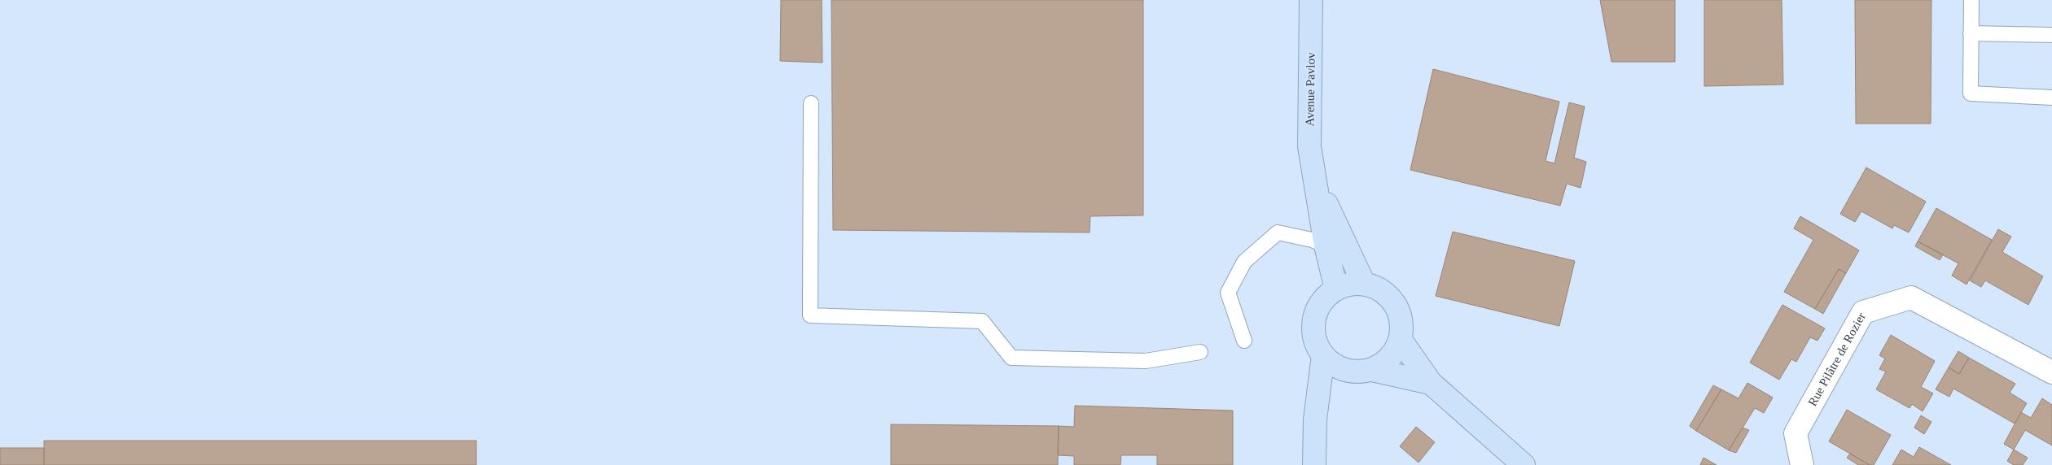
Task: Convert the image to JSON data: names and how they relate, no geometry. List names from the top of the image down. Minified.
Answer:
{"streets":{"street":["Avenue Pavlov","Rue Pilâtre de Rozier"]}}
